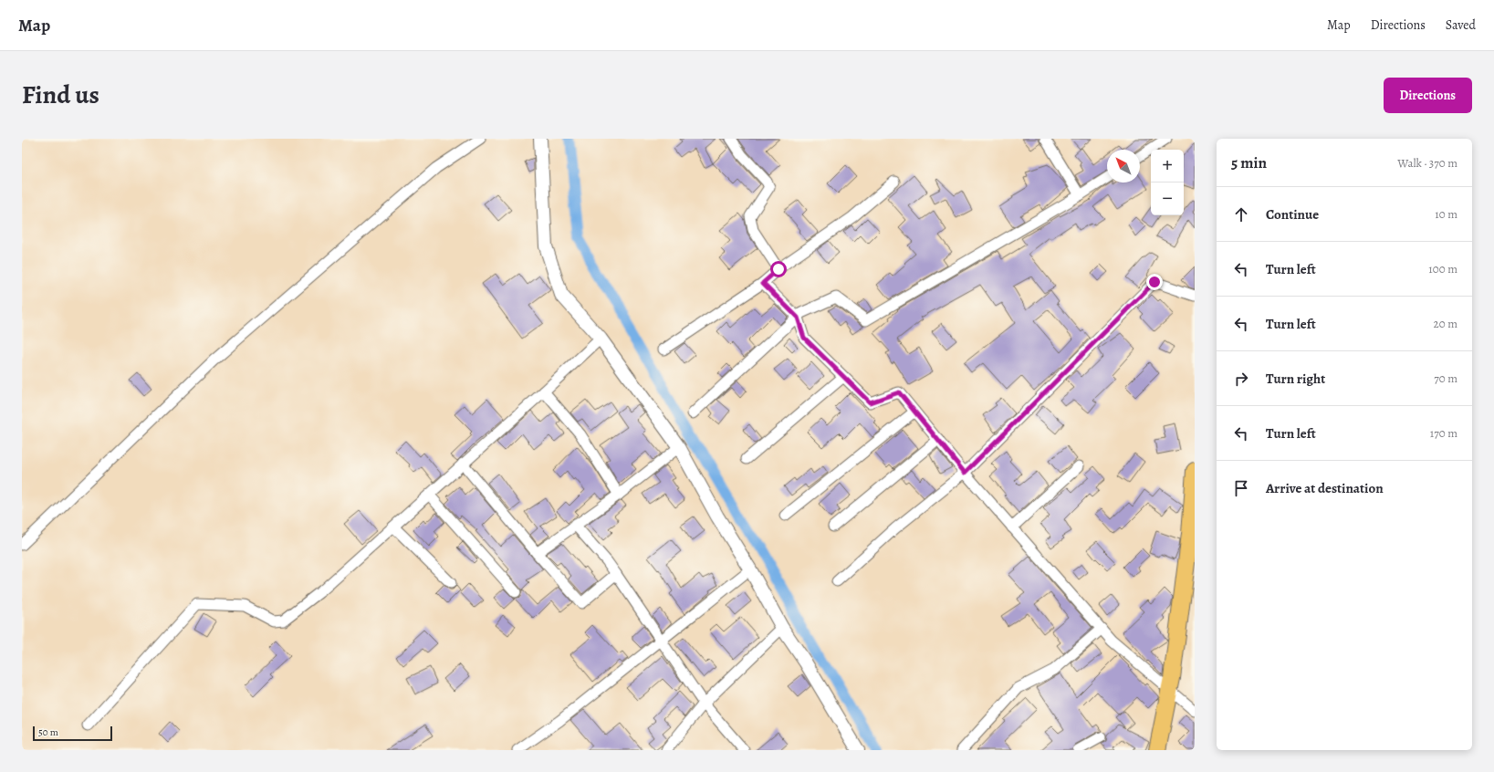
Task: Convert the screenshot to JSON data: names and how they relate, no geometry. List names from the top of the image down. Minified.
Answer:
{"scale_bar":"50 m","north":"top left","page":{"header":"Map","nav":["Map","Directions","Saved"],"title":"Find us","buttons":"Directions","heading":["5 min","Walk · 370 m"],"map_buttons":["+","−"],"list":[["Continue","10 m"],["Turn left","100 m"],["Turn left","20 m"],["Turn right","70 m"],["Turn left","170 m"],"Arrive at destination"],"scale":"50 m"}}
